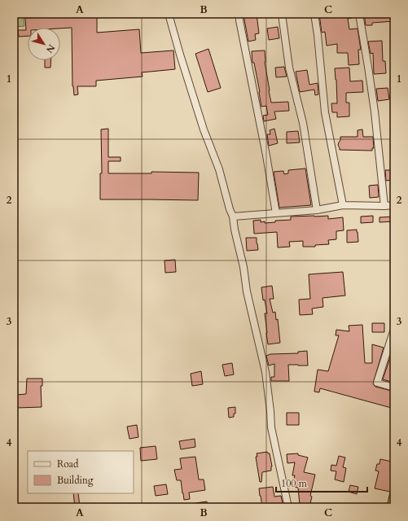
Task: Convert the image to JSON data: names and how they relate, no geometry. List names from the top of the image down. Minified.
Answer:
{"legend":["Road","Building"],"scale_bar":"100 m","north":"bottom right","grid":{"columns":["A","B","C"],"rows":["1","2","3","4"]}}
